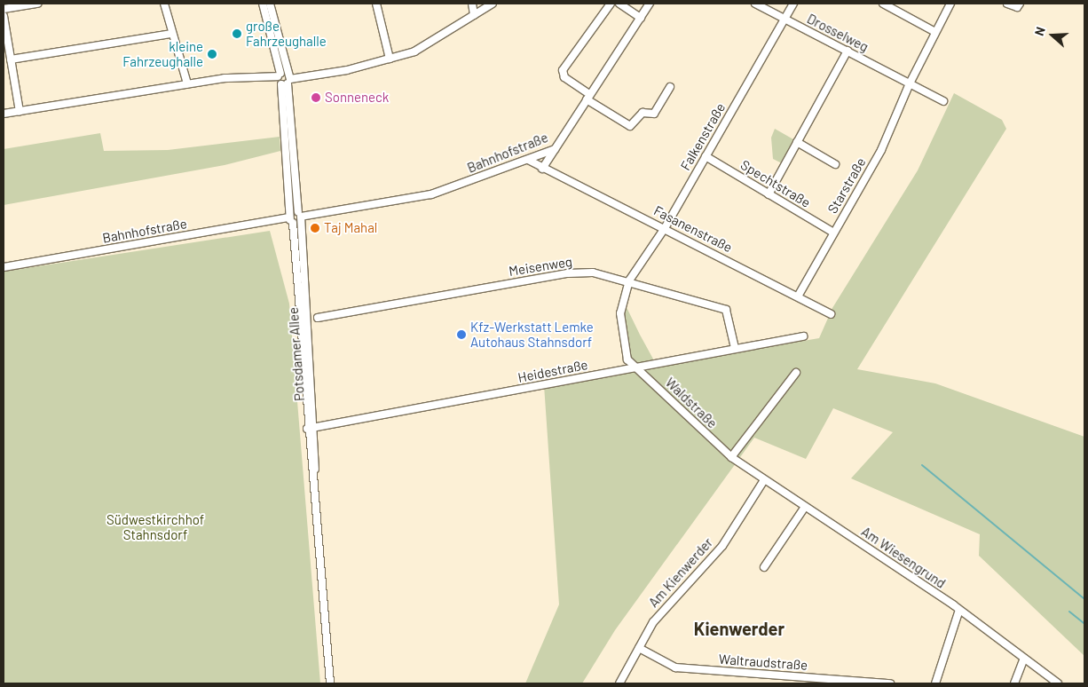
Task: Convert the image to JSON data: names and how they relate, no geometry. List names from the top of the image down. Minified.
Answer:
{"streets":{"street":["Drosselweg","Falkenstraße","Bahnhofstraße","Spechtstraße","Starstraße","Fasanenstraße","Meisenweg","Potsdamer Allee","Heidestraße","Waldstraße","Am Wiesengrund","Am Kienwerder","Waltraudstraße"]},"crossings":[["Drosselweg","Falkenstraße"],["Drosselweg","Starstraße"],["Falkenstraße","Spechtstraße"],["Falkenstraße","Fasanenstraße"],["Falkenstraße","Meisenweg"],["Falkenstraße","Waldstraße"],["Bahnhofstraße","Fasanenstraße"],["Bahnhofstraße","Potsdamer Allee"],["Spechtstraße","Starstraße"],["Starstraße","Fasanenstraße"],["Meisenweg","Heidestraße"],["Meisenweg","Waldstraße"],["Potsdamer Allee","Heidestraße"],["Heidestraße","Waldstraße"],["Waldstraße","Am Wiesengrund"],["Am Wiesengrund","Am Kienwerder"],["Am Kienwerder","Waltraudstraße"]],"districts":["Kienwerder"],"parks":["Südwestkirchhof Stahnsdorf"],"places":["große Fahrzeughalle","kleine Fahrzeughalle","Sonneneck","Taj Mahal","Kfz-Werkstatt Lemke Autohaus Stahnsdorf"],"north":"left"}
